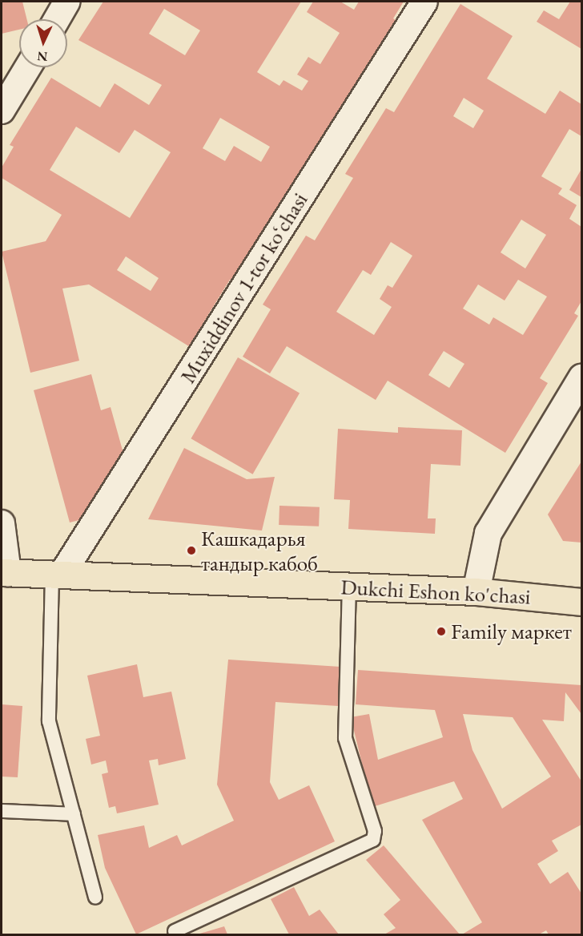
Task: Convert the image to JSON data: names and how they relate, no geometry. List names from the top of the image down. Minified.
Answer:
{"streets":{"main road":["Dukchi Eshon ko'chasi"],"street":["Muxiddinov 1-tor koʻchasi"]},"crossings":[["Muxiddinov 1-tor koʻchasi","Dukchi Eshon ko'chasi"]],"places":["Кашкадарья тандыр кабоб","Family маркет"],"north":"bottom"}
